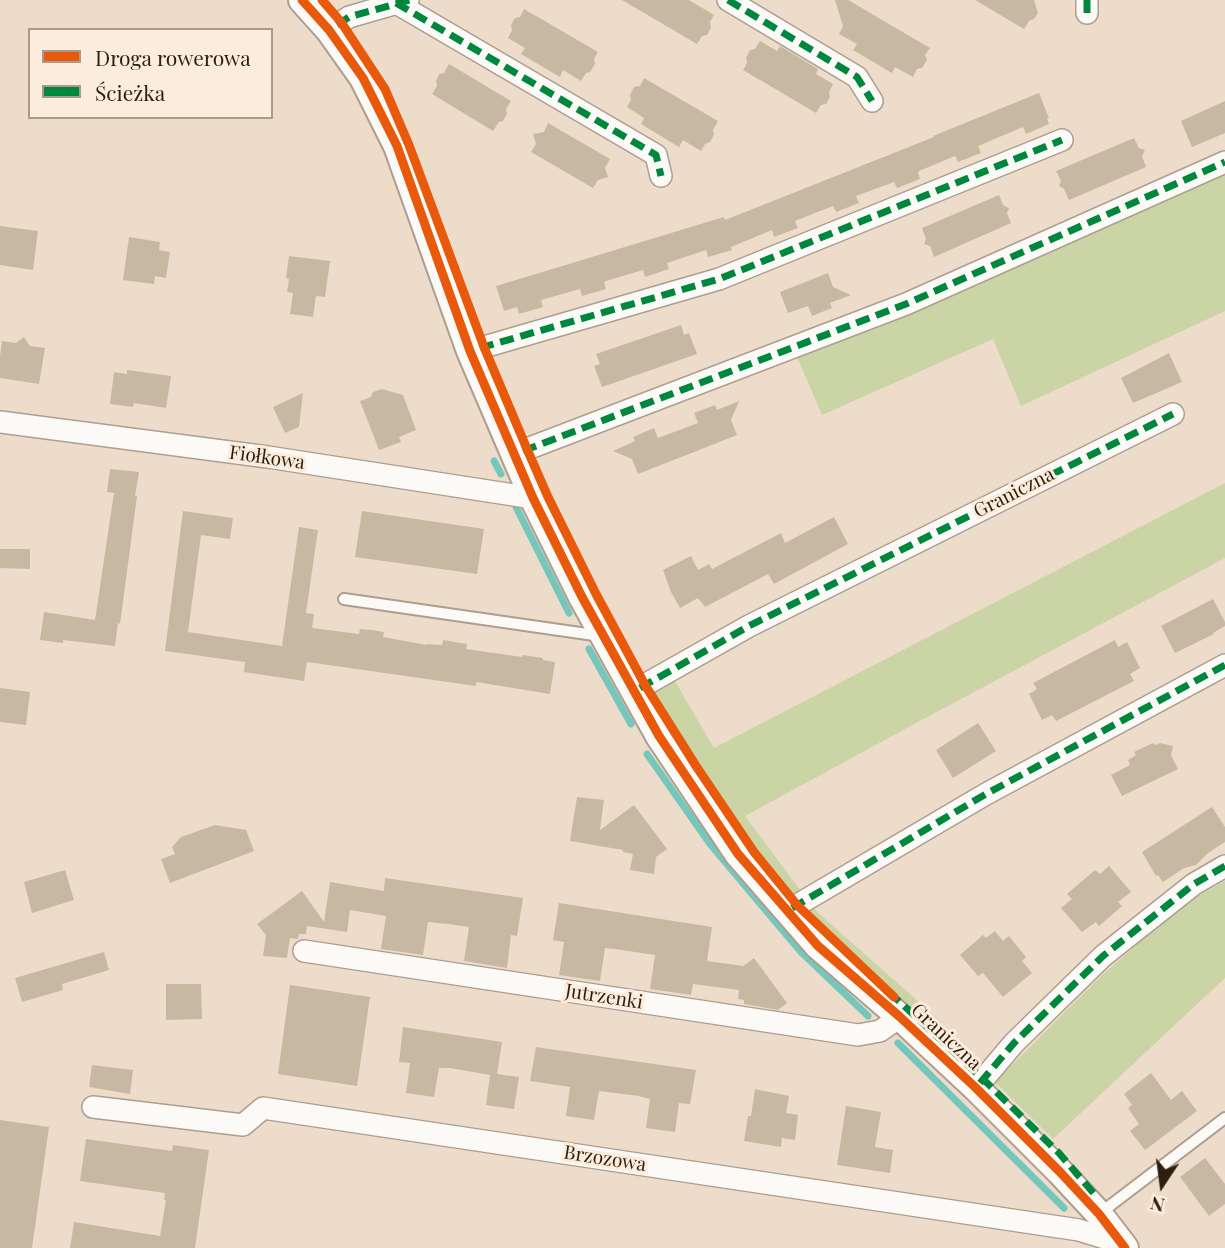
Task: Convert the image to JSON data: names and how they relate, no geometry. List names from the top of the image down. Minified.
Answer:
{"streets":{"street":["Fiołkowa","Graniczna","Jutrzenki","Brzozowa"]},"crossings":[["Fiołkowa","Graniczna"],["Graniczna","Jutrzenki"],["Graniczna","Brzozowa"]],"legend":["Droga rowerowa","Ścieżka"],"north":"bottom"}
